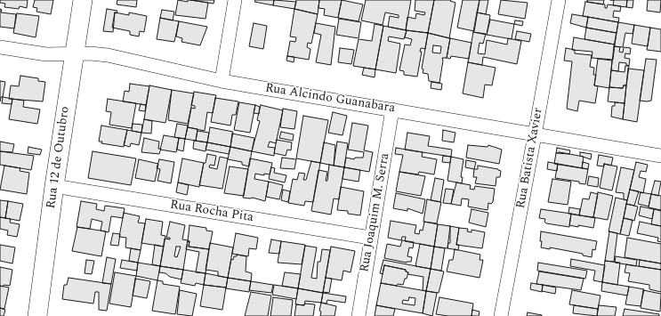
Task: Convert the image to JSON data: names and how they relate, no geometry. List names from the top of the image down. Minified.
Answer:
{"streets":{"street":["Rua Alcindo Guanabara","Rua 12 de Outubro","Rua Batista Xavier","Rua Rocha Pita","Rua Joaquim M. Serra"]},"crossings":[["Rua Alcindo Guanabara","Rua 12 de Outubro"],["Rua Alcindo Guanabara","Rua Batista Xavier"],["Rua Alcindo Guanabara","Rua Joaquim M. Serra"],["Rua 12 de Outubro","Rua Rocha Pita"],["Rua Rocha Pita","Rua Joaquim M. Serra"]]}
